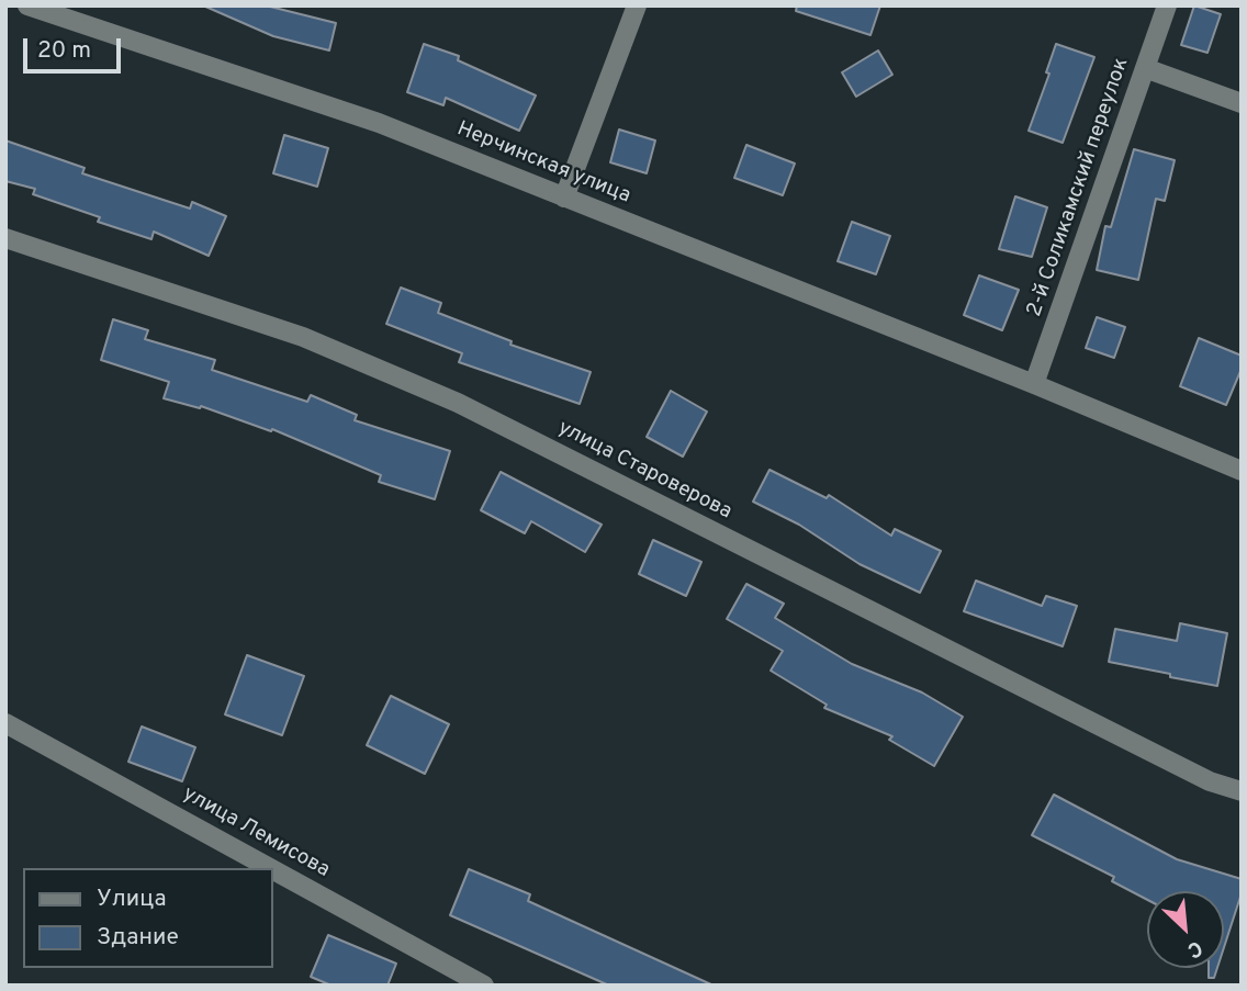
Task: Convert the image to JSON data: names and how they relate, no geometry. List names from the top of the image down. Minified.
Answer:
{"streets":{"street":["Нерчинская улица","2-й Соликамский переулок","улица Староверова","улица Лемисова"]},"crossings":[["Нерчинская улица","2-й Соликамский переулок"]],"legend":["Улица","Здание"],"scale_bar":"20 m","north":"bottom right"}
